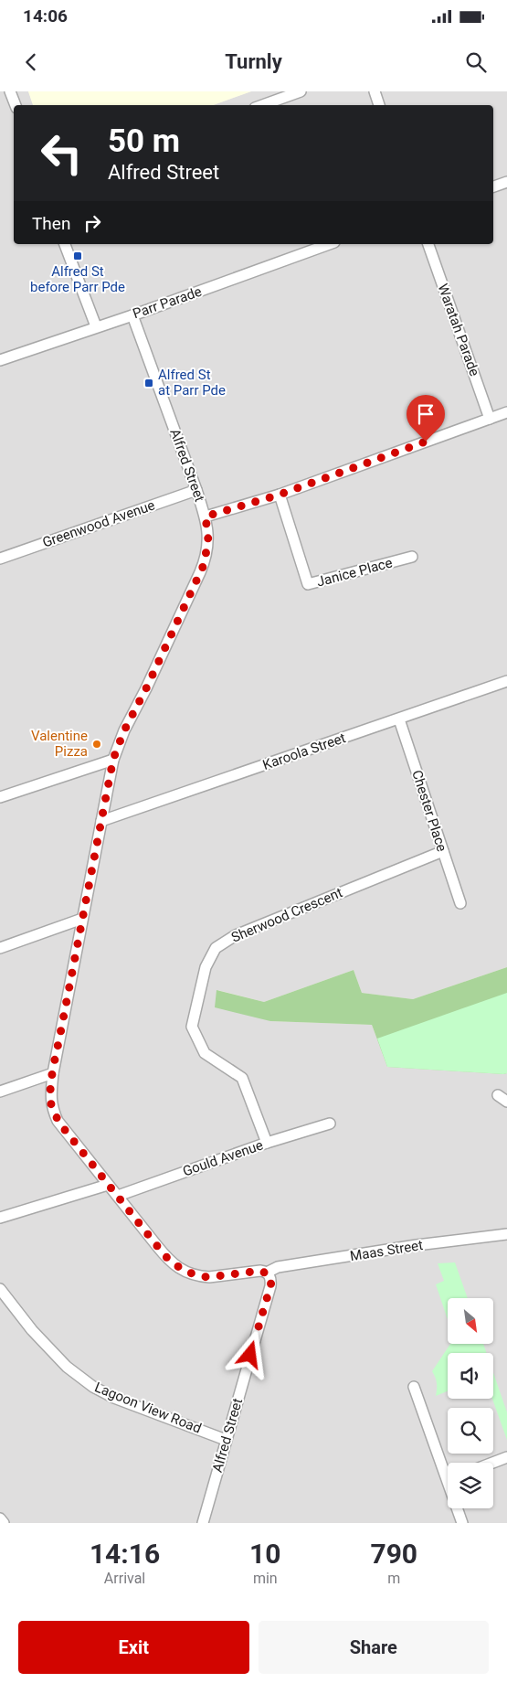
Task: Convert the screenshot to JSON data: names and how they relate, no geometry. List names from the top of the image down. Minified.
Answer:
{"streets":{"street":["Parr Parade","Waratah Parade","Alfred Street","Greenwood Avenue","Janice Place","Karoola Street","Chester Place","Sherwood Crescent","Gould Avenue","Maas Street","Lagoon View Road"]},"crossings":[["Parr Parade","Alfred Street"],["Alfred Street","Greenwood Avenue"],["Alfred Street","Karoola Street"],["Alfred Street","Gould Avenue"],["Alfred Street","Maas Street"],["Alfred Street","Lagoon View Road"],["Karoola Street","Chester Place"],["Chester Place","Sherwood Crescent"],["Sherwood Crescent","Gould Avenue"]],"places":{"transit":["Alfred St before Parr Pde","Alfred St at Parr Pde"],"other":["Valentine Pizza"]},"north":"bottom right","page":{"status":"14:06","header":"Turnly","turn":["50 m","Alfred Street"],"then":"Then","eta":["14:16","Arrival","10","min","790","m"],"buttons":["Exit","Share"]}}
